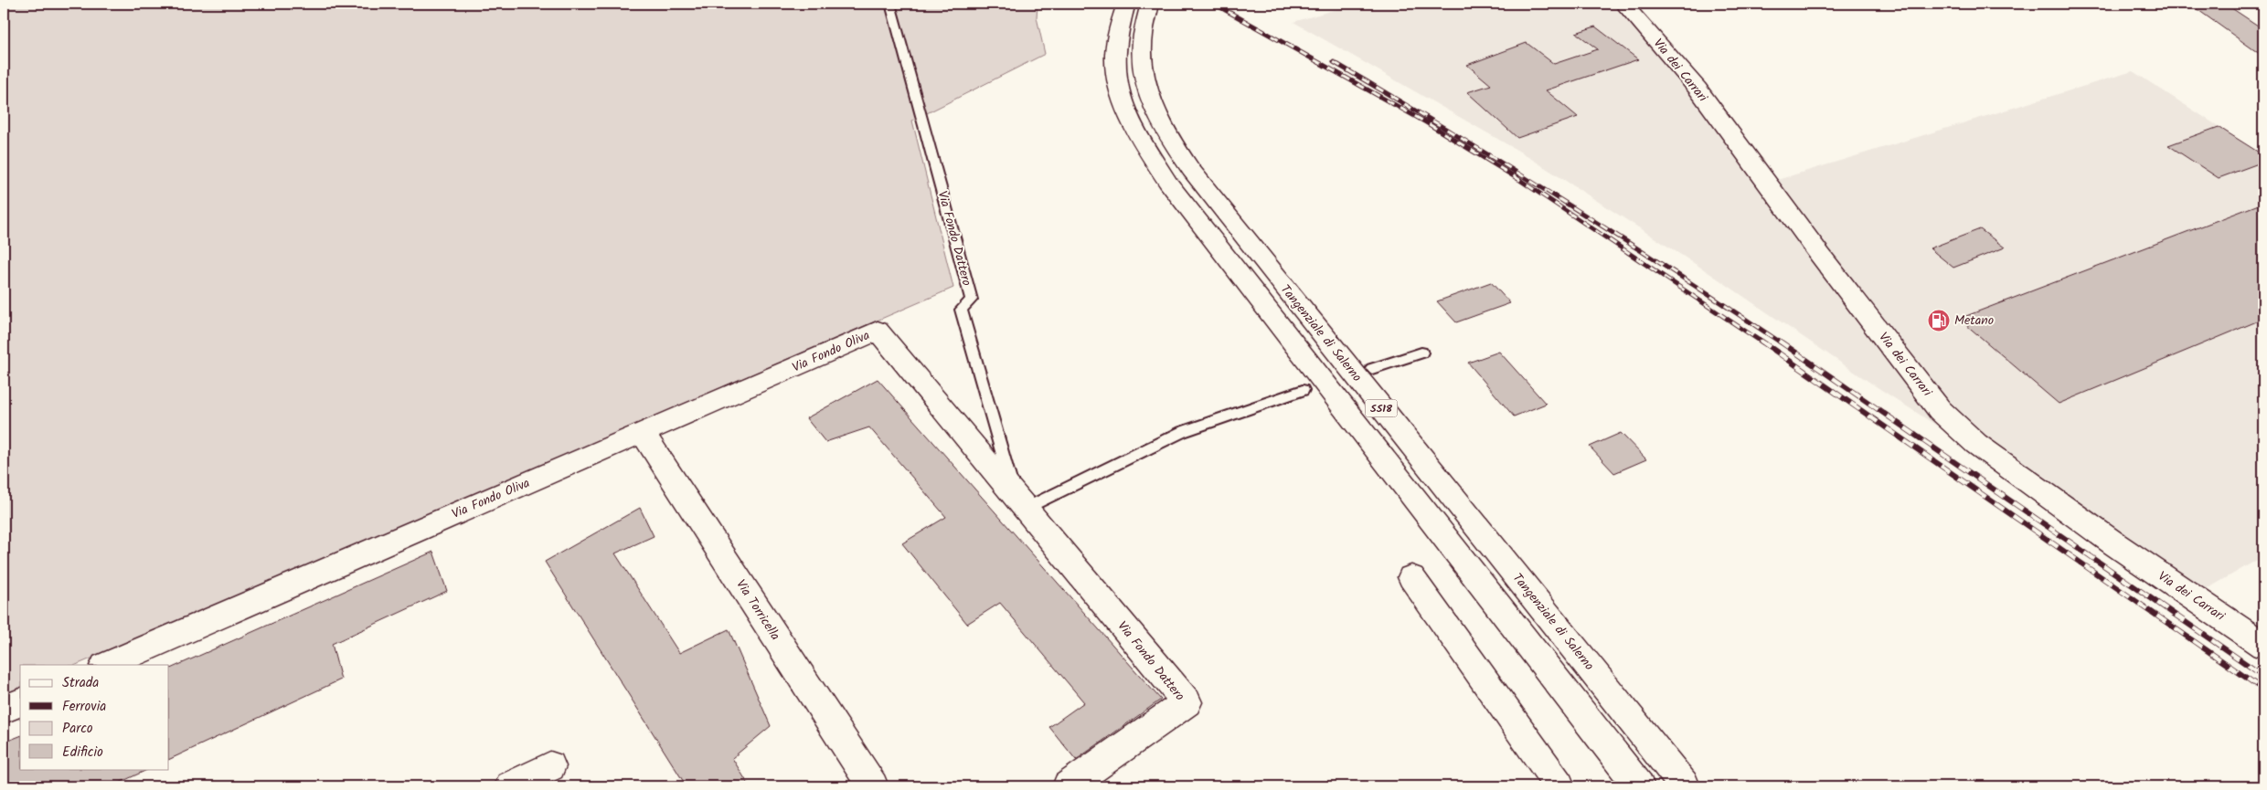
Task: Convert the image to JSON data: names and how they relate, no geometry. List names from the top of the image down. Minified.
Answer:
{"streets":{"main road":["Via dei Carrari","Via Fondo Dattero","Tangenziale di Salerno","Via Fondo Oliva","SS18","Via Torricella"]},"crossings":[["Via Fondo Dattero","Via Fondo Oliva"],["Via Fondo Oliva","Via Torricella"]],"places":{"fuel station":["Metano"]},"legend":["Strada","Ferrovia","Parco","Edificio"]}
